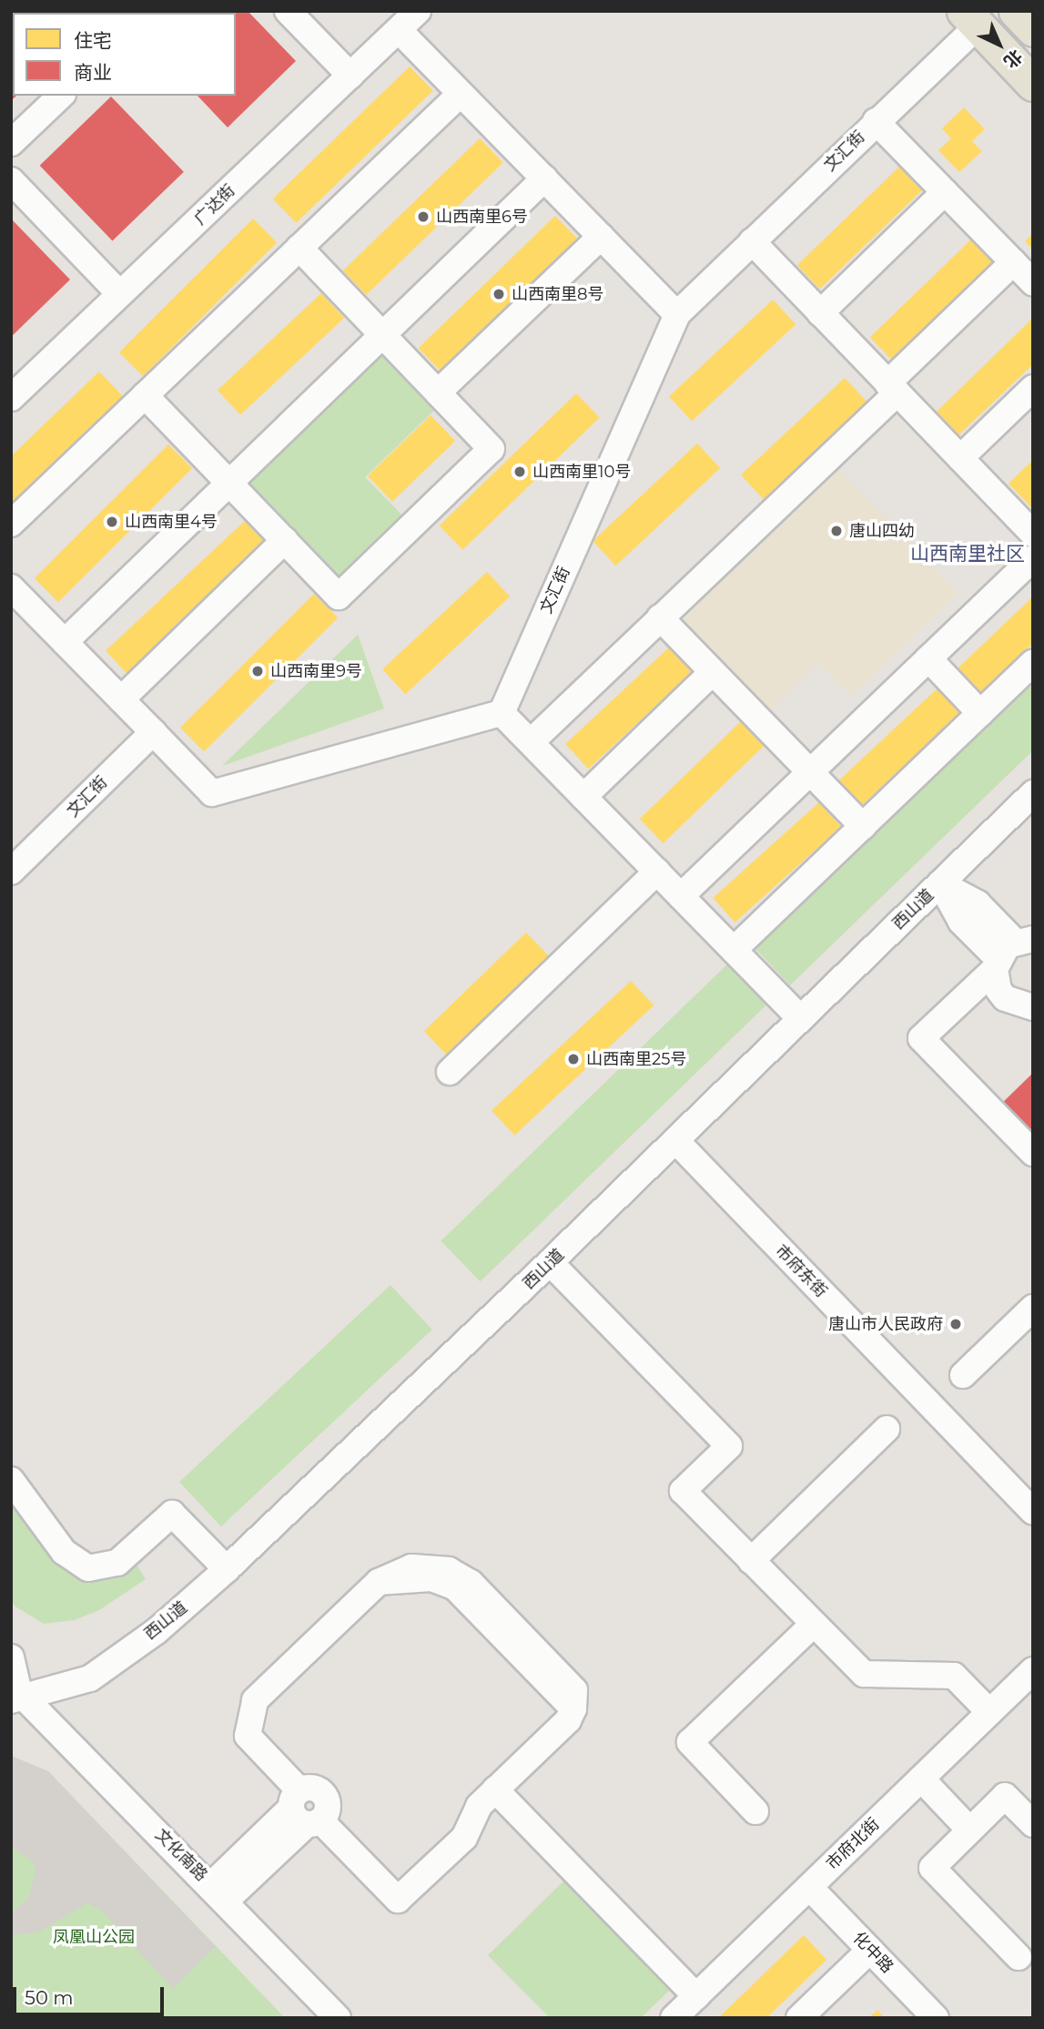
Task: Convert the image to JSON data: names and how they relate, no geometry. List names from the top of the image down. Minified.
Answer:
{"streets":{"street":["文汇街","广达街","西山道","市府东街","市府北街","文化南路","化中路"]},"crossings":[["西山道","市府东街"],["西山道","文化南路"],["市府北街","化中路"]],"districts":["山西南里社区"],"parks":["凤凰山公园"],"places":["山西南里6号","山西南里8号","山西南里10号","山西南里4号","唐山四幼","山西南里9号","山西南里25号","唐山市人民政府"],"legend":["住宅","商业"],"scale_bar":"50 m","north":"bottom right"}
